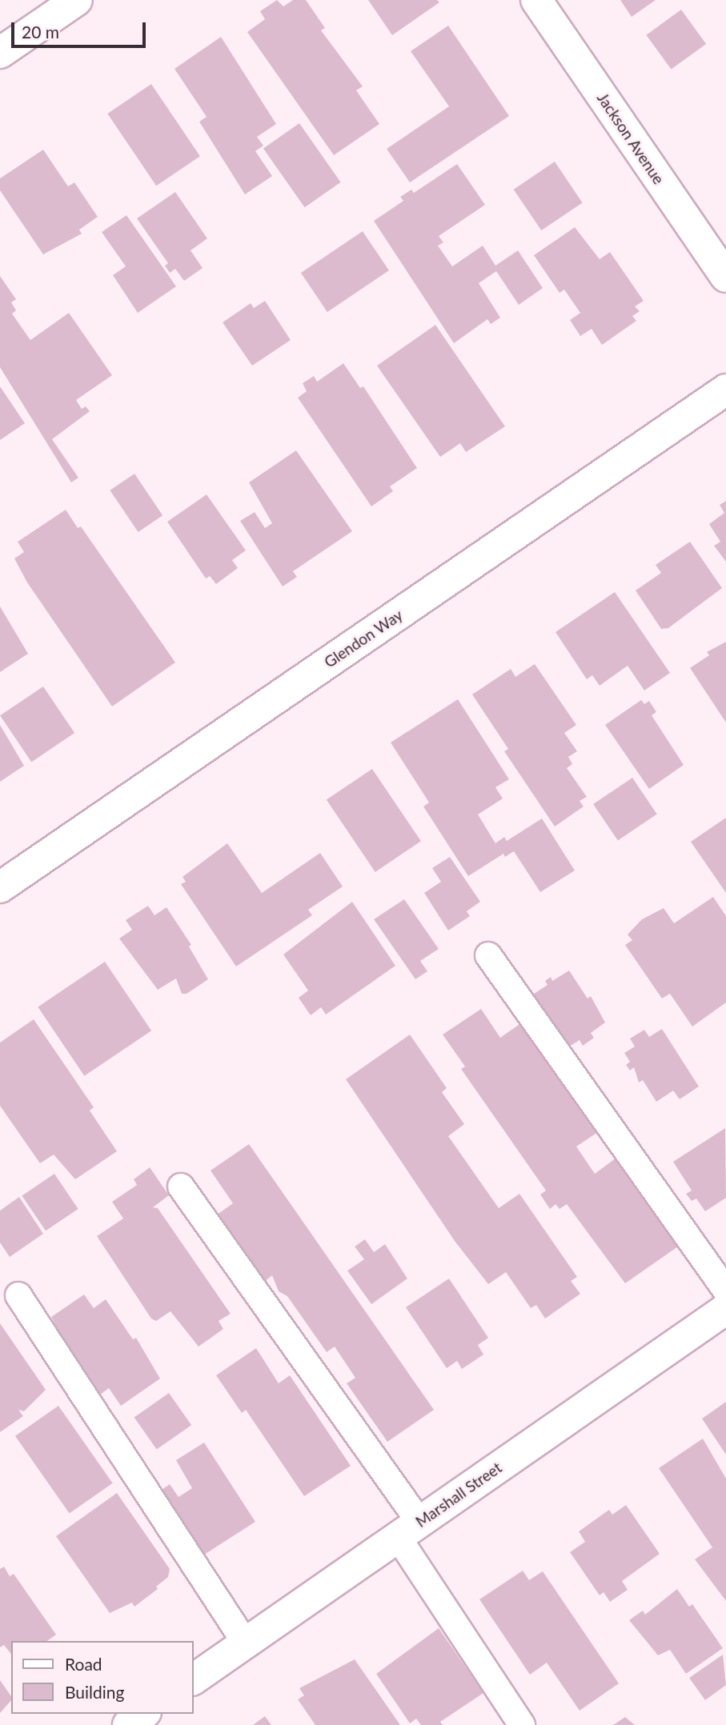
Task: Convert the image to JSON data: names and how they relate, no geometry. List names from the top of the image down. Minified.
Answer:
{"streets":{"street":["Jackson Avenue","Glendon Way","Marshall Street"]},"legend":["Road","Building"],"scale_bar":"20 m"}
